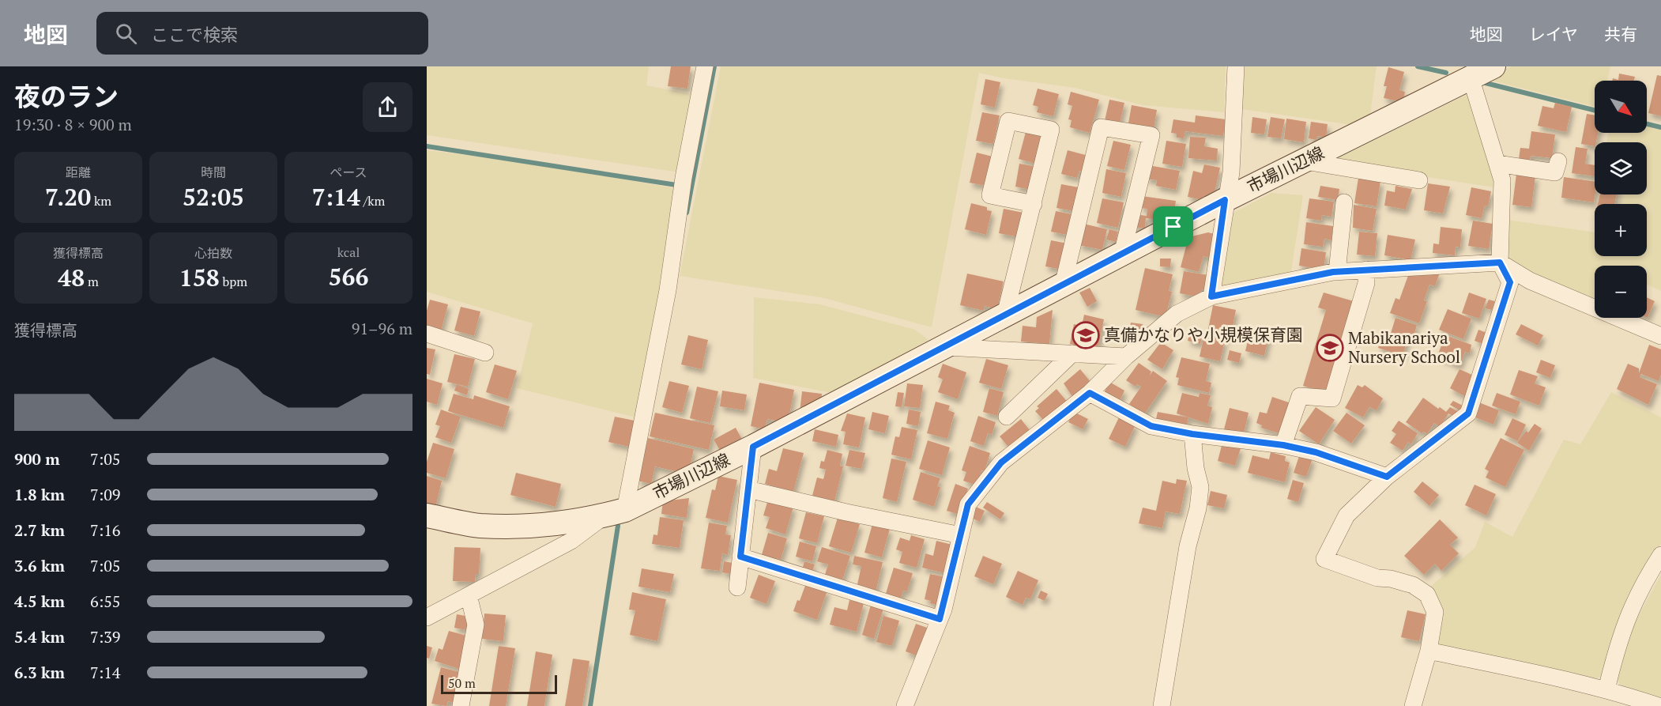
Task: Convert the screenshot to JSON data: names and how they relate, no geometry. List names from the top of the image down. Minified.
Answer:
{"streets":{"main road":["市場川辺線"]},"places":{"school or university":["真備かなりや小規模保育園","Mabikanariya Nursery School"]},"scale_bar":"50 m","north":"bottom right","page":{"header":"地図","search":"ここで検索","nav":["地図","レイヤ","共有"],"heading":["夜のラン","19:30 · 8 × 900 m"],"map_buttons":["+","−"],"stats":[["距離","7.20 km"],["時間","52:05"],["ペース","7:14 /km"],["獲得標高","48 m"],["心拍数","158 bpm"],["kcal","566"]],"chart":["獲得標高","91–96 m"],"list":[{"name":"900 m","note":"7:05"},{"name":"1.8 km","note":"7:09"},{"name":"2.7 km","note":"7:16"},{"name":"3.6 km","note":"7:05"},{"name":"4.5 km","note":"6:55"},{"name":"5.4 km","note":"7:39"},{"name":"6.3 km","note":"7:14"}],"scale":"50 m"}}
